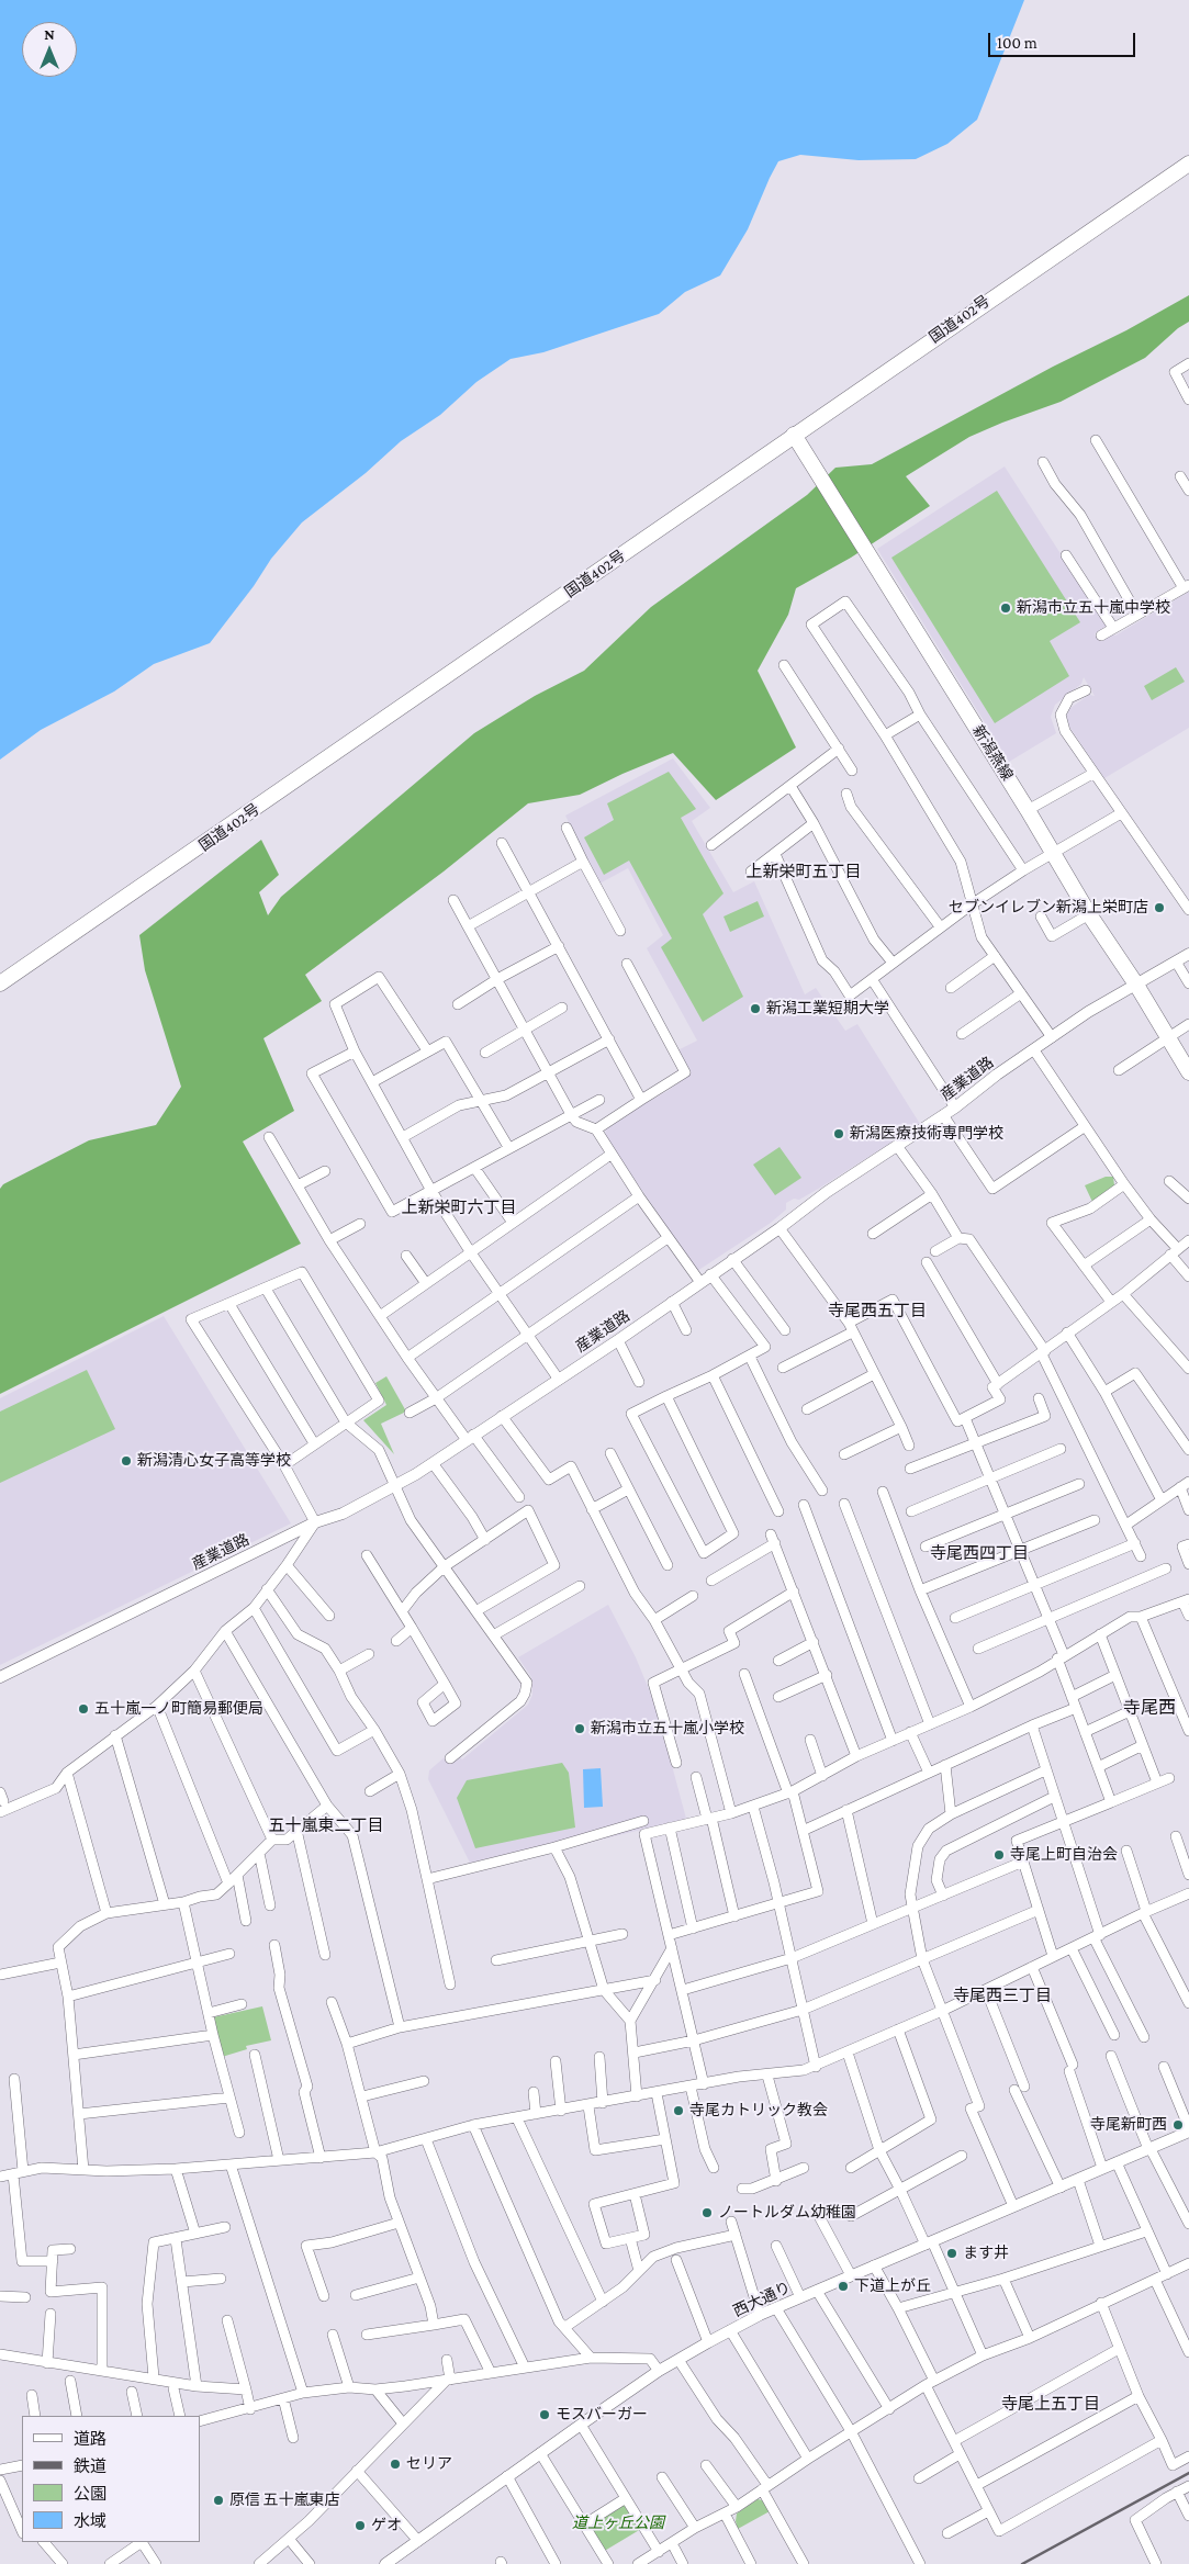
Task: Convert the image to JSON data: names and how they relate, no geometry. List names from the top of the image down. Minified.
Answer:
{"streets":{"main road":["国道402号","新潟燕線"],"street":["産業道路","西大通り"]},"crossings":[["国道402号","新潟燕線"],["新潟燕線","産業道路"]],"districts":["上新栄町五丁目","上新栄町六丁目","寺尾西五丁目","寺尾西四丁目","寺尾西","五十嵐東二丁目","寺尾西三丁目","寺尾上五丁目"],"parks":["道上ヶ丘公園"],"places":["新潟市立五十嵐中学校","セブンイレブン新潟上栄町店","新潟工業短期大学","新潟医療技術専門学校","新潟清心女子高等学校","五十嵐一ノ町簡易郵便局","新潟市立五十嵐小学校","寺尾上町自治会","寺尾カトリック教会","寺尾新町西","ノートルダム幼稚園","ます井","下道上が丘","モスバーガー","セリア","原信 五十嵐東店","ゲオ"],"legend":["道路","鉄道","公園","水域"],"scale_bar":"100 m","north":"top"}
